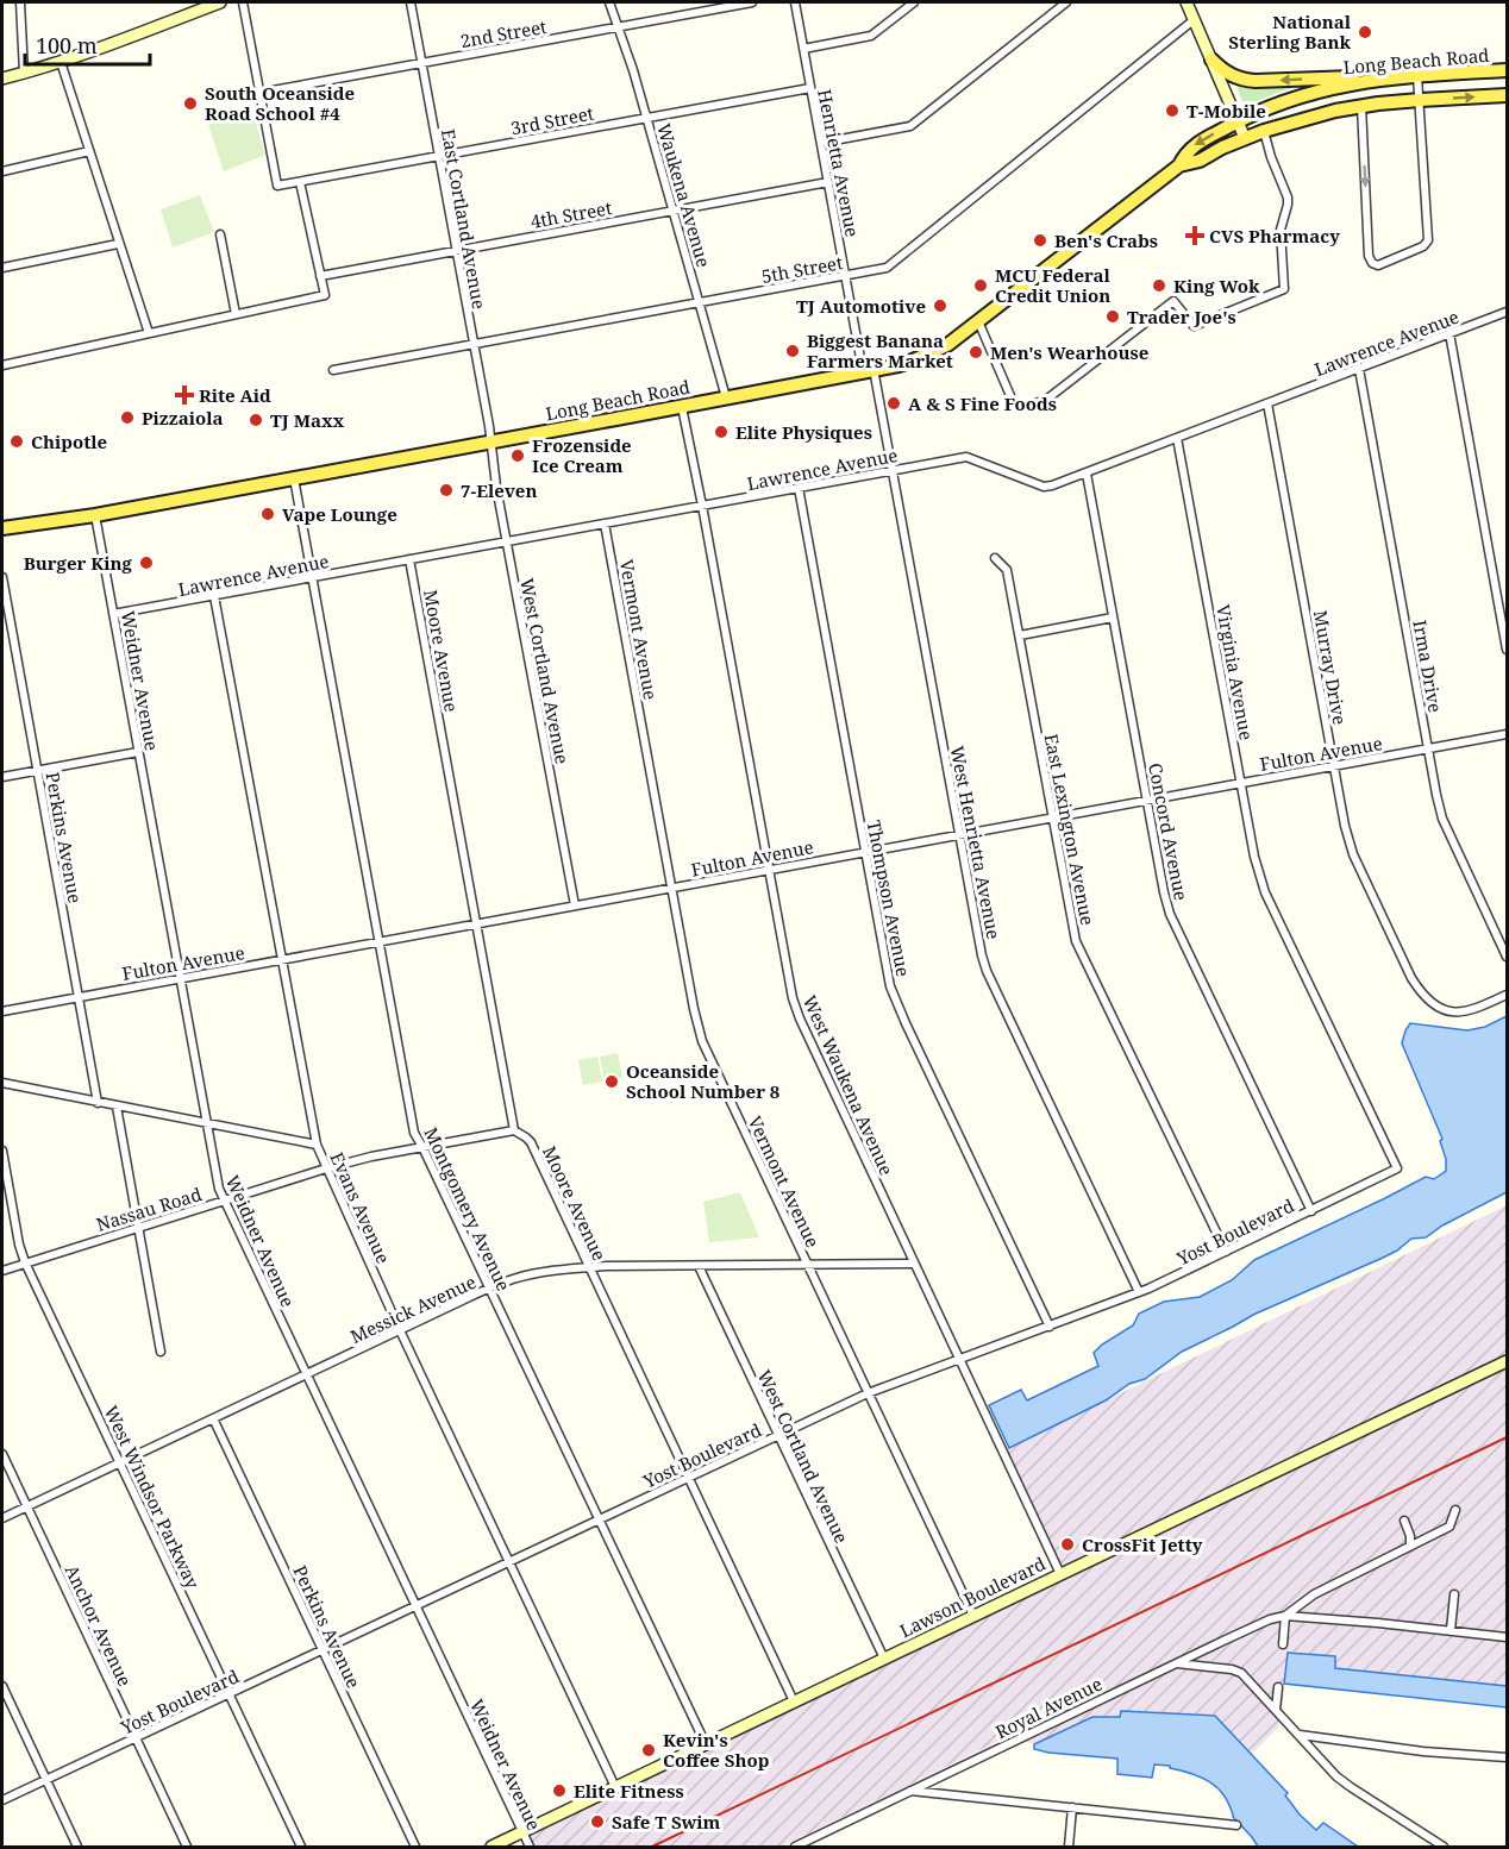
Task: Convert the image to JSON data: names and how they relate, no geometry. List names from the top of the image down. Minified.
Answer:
{"streets":{"main road":["Long Beach Road","Lawson Boulevard"],"street":["2nd Street","3rd Street","Henrietta Avenue","Waukena Avenue","4th Street","East Cortland Avenue","5th Street","Lawrence Avenue","Vermont Avenue","Moore Avenue","Irma Drive","Murray Drive","West Cortland Avenue","Virginia Avenue","Weidner Avenue","Fulton Avenue","East Lexington Avenue","Concord Avenue","Perkins Avenue","West Henrietta Avenue","Thompson Avenue","West Waukena Avenue","Evans Avenue","Nassau Road","Montgomery Avenue","Yost Boulevard","Messick Avenue","West Windsor Parkway","Anchor Avenue","Royal Avenue"]},"crossings":[["2nd Street","Waukena Avenue"],["2nd Street","East Cortland Avenue"],["Long Beach Road","Henrietta Avenue"],["Long Beach Road","Waukena Avenue"],["Long Beach Road","East Cortland Avenue"],["Long Beach Road","West Cortland Avenue"],["Long Beach Road","Weidner Avenue"],["Long Beach Road","West Henrietta Avenue"],["Long Beach Road","West Waukena Avenue"],["Long Beach Road","Montgomery Avenue"],["3rd Street","Henrietta Avenue"],["3rd Street","Waukena Avenue"],["3rd Street","East Cortland Avenue"],["Henrietta Avenue","4th Street"],["Henrietta Avenue","5th Street"],["Henrietta Avenue","West Henrietta Avenue"],["Waukena Avenue","4th Street"],["Waukena Avenue","5th Street"],["4th Street","East Cortland Avenue"],["East Cortland Avenue","5th Street"],["East Cortland Avenue","West Cortland Avenue"],["Lawrence Avenue","Vermont Avenue"],["Lawrence Avenue","Moore Avenue"],["Lawrence Avenue","Irma Drive"],["Lawrence Avenue","Murray Drive"],["Lawrence Avenue","West Cortland Avenue"],["Lawrence Avenue","Virginia Avenue"],["Lawrence Avenue","Weidner Avenue"],["Lawrence Avenue","Concord Avenue"],["Lawrence Avenue","West Henrietta Avenue"],["Lawrence Avenue","Thompson Avenue"],["Lawrence Avenue","West Waukena Avenue"],["Lawrence Avenue","Evans Avenue"],["Lawrence Avenue","Montgomery Avenue"],["Vermont Avenue","Fulton Avenue"],["Vermont Avenue","Yost Boulevard"],["Vermont Avenue","Messick Avenue"],["Vermont Avenue","Lawson Boulevard"],["Moore Avenue","Fulton Avenue"],["Moore Avenue","Nassau Road"],["Moore Avenue","Yost Boulevard"],["Moore Avenue","Messick Avenue"],["Moore Avenue","Lawson Boulevard"],["Irma Drive","Fulton Avenue"],["Murray Drive","Fulton Avenue"],["West Cortland Avenue","Fulton Avenue"],["West Cortland Avenue","Yost Boulevard"],["West Cortland Avenue","Messick Avenue"],["West Cortland Avenue","Lawson Boulevard"],["Virginia Avenue","Fulton Avenue"],["Virginia Avenue","Yost Boulevard"],["Weidner Avenue","Fulton Avenue"],["Weidner Avenue","Nassau Road"],["Weidner Avenue","Yost Boulevard"],["Weidner Avenue","Messick Avenue"],["Weidner Avenue","Lawson Boulevard"],["Fulton Avenue","East Lexington Avenue"],["Fulton Avenue","Concord Avenue"],["Fulton Avenue","Perkins Avenue"],["Fulton Avenue","West Henrietta Avenue"],["Fulton Avenue","Thompson Avenue"],["Fulton Avenue","West Waukena Avenue"],["Fulton Avenue","Evans Avenue"],["Fulton Avenue","Montgomery Avenue"],["East Lexington Avenue","Yost Boulevard"],["Concord Avenue","Yost Boulevard"],["Perkins Avenue","Yost Boulevard"],["Perkins Avenue","Messick Avenue"],["West Henrietta Avenue","Yost Boulevard"],["Thompson Avenue","Yost Boulevard"],["West Waukena Avenue","Yost Boulevard"],["West Waukena Avenue","Messick Avenue"],["West Waukena Avenue","Lawson Boulevard"],["Evans Avenue","Nassau Road"],["Evans Avenue","Yost Boulevard"],["Evans Avenue","Messick Avenue"],["Evans Avenue","Lawson Boulevard"],["Nassau Road","Montgomery Avenue"],["Nassau Road","West Windsor Parkway"],["Montgomery Avenue","Yost Boulevard"],["Montgomery Avenue","Messick Avenue"],["Montgomery Avenue","Lawson Boulevard"],["Yost Boulevard","West Windsor Parkway"],["Yost Boulevard","Anchor Avenue"],["Messick Avenue","West Windsor Parkway"],["Messick Avenue","Anchor Avenue"]],"places":{"other":["National Sterling Bank","South Oceanside Road School #4","T-Mobile","Ben's Crabs","MCU Federal Credit Union","King Wok","TJ Automotive","Trader Joe's","Biggest Banana Farmers Market","Men's Wearhouse","A & S Fine Foods","Pizzaiola","TJ Maxx","Elite Physiques","Chipotle","Frozenside Ice Cream","7-Eleven","Vape Lounge","Burger King","Oceanside School Number 8","CrossFit Jetty","Kevin's Coffee Shop","Elite Fitness","Safe T Swim"],"health":["CVS Pharmacy","Rite Aid"]},"scale_bar":"100 m"}
